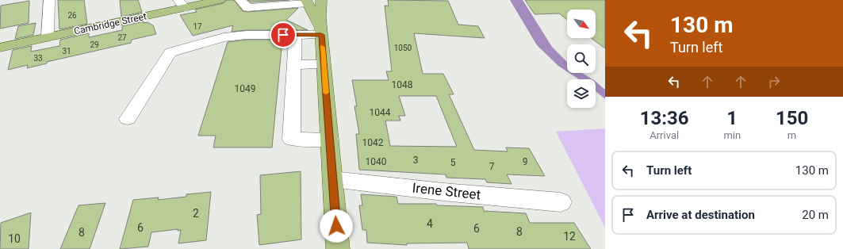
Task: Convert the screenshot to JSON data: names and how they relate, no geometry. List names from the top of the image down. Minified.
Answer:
{"streets":{"main road":["Cambridge Street"],"street":["Irene Street"]},"house_numbers":["26","17","27","29","1050","31","33","1048","1049","1044","1042","3","1040","9","5","7","2","4","6","6","8","8","12","10"],"north":"bottom right","page":{"turn":["130 m","Turn left"],"eta":["13:36","Arrival","1","min","150","m"],"list":[{"name":"Turn left","value":"130 m"},{"name":"Arrive at destination","value":"20 m"}]}}
